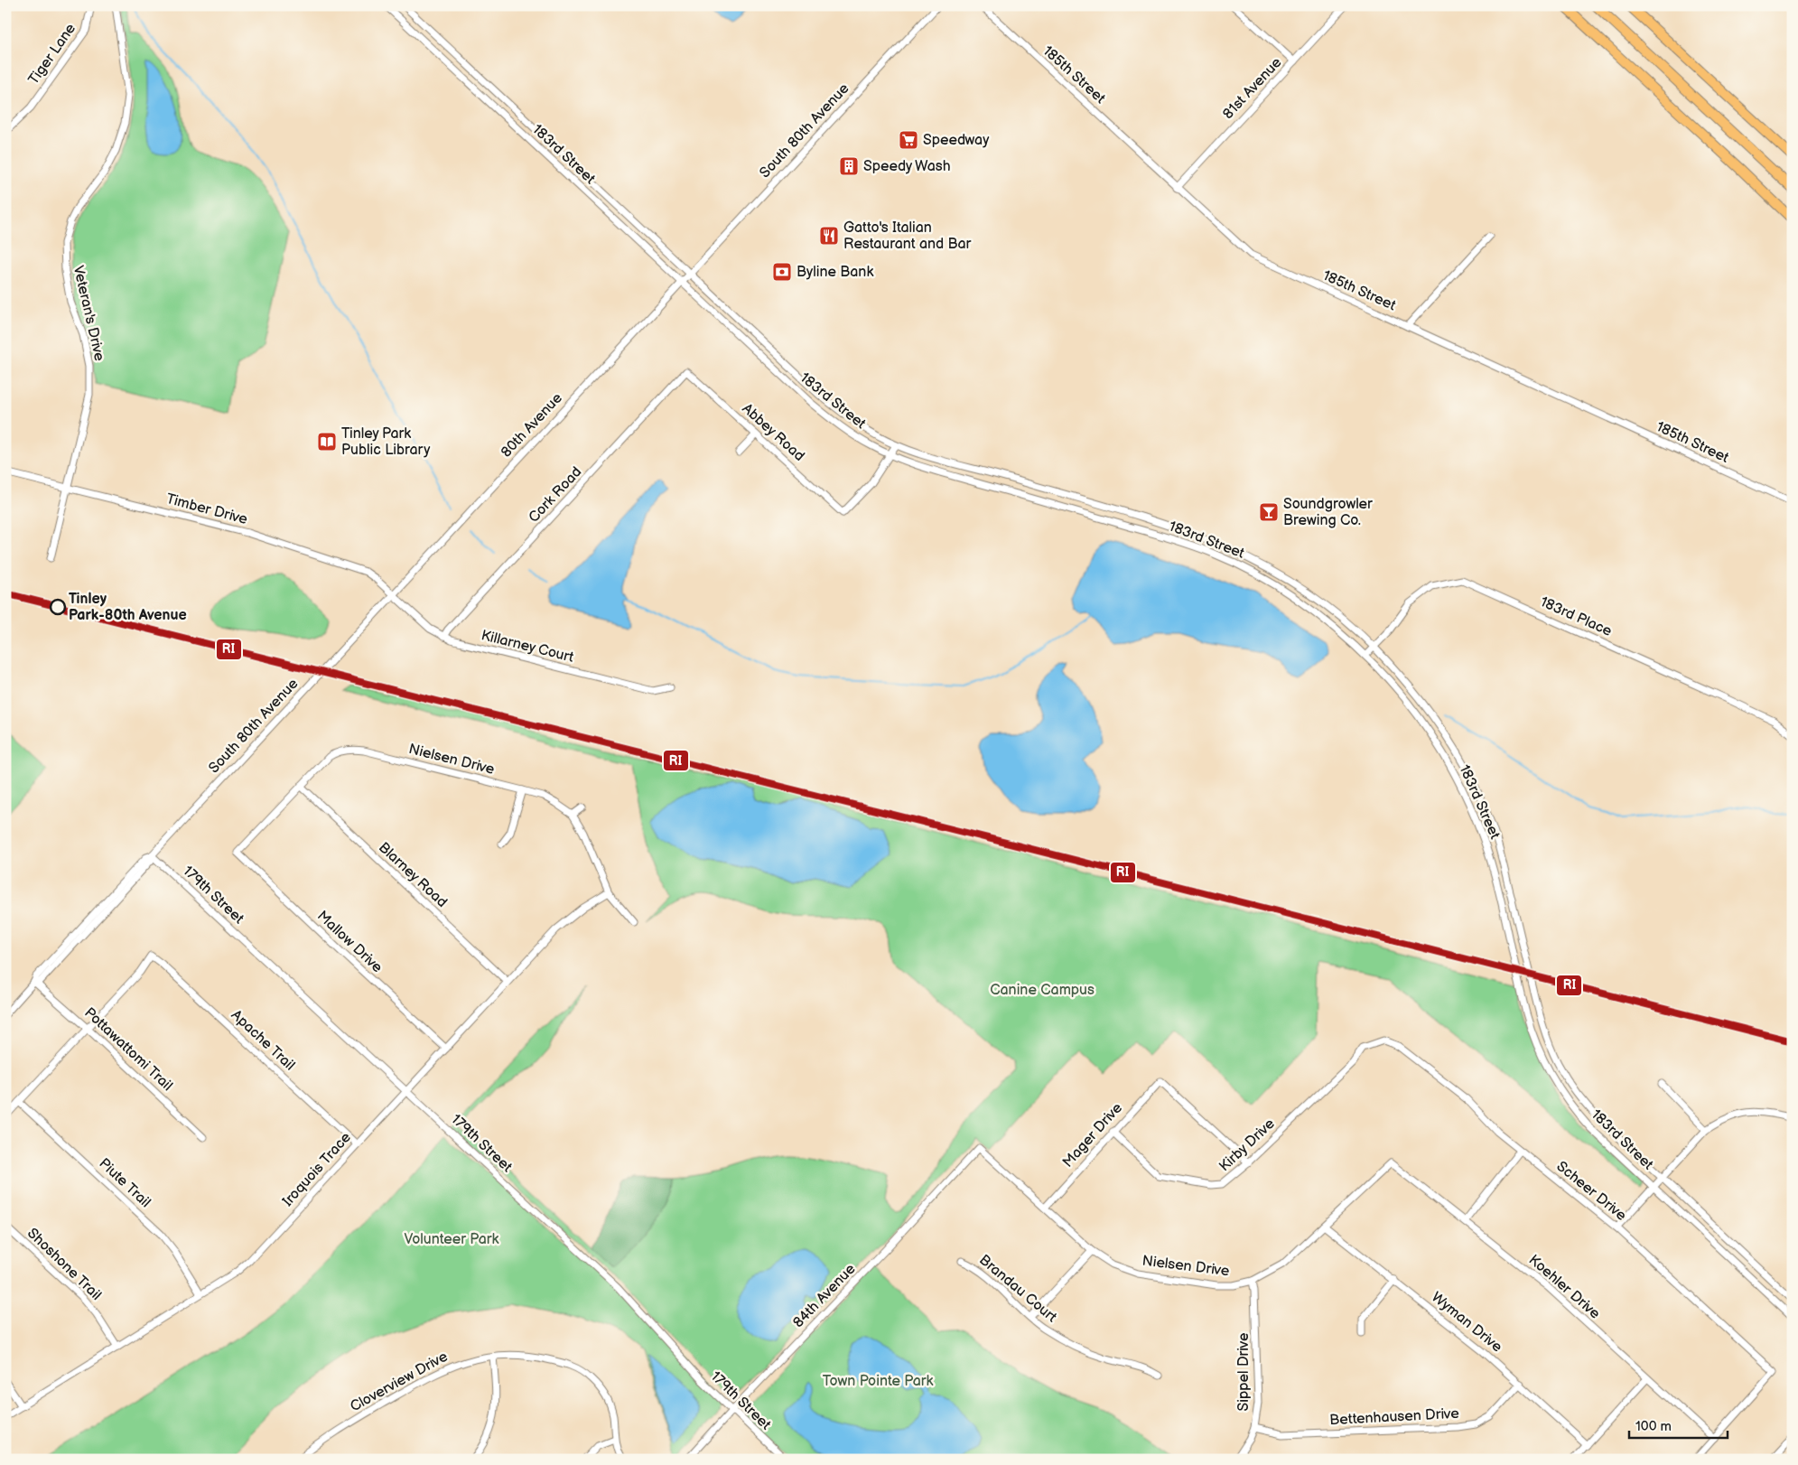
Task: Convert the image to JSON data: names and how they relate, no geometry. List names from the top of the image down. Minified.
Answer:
{"streets":{"street":["Tiger Lane","185th Street","81st Avenue","South 80th Avenue","183rd Street","Veteran's Drive","80th Avenue","Abbey Road","Cork Road","Timber Drive","183rd Place","Killarney Court","Nielsen Drive","Blarney Road","179th Street","Mallow Drive","Apache Trail","Pottawattomi Trail","Mager Drive","Kirby Drive","Iroquois Trace","Piute Trail","Scheer Drive","Shoshone Trail","Koehler Drive","Brandau Court","84th Avenue","Wyman Drive","Sippel Drive","Cloverview Drive","Bettenhausen Drive"]},"crossings":[["185th Street","81st Avenue"],["South 80th Avenue","183rd Street"],["South 80th Avenue","80th Avenue"],["South 80th Avenue","Timber Drive"],["South 80th Avenue","Killarney Court"],["South 80th Avenue","179th Street"],["South 80th Avenue","Pottawattomi Trail"],["183rd Street","80th Avenue"],["183rd Street","Abbey Road"],["183rd Street","183rd Place"],["Veteran's Drive","Timber Drive"],["80th Avenue","Timber Drive"],["80th Avenue","Killarney Court"],["Abbey Road","Cork Road"],["Cork Road","Killarney Court"],["Timber Drive","Killarney Court"],["Nielsen Drive","Blarney Road"],["Nielsen Drive","Mallow Drive"],["Nielsen Drive","Mager Drive"],["Nielsen Drive","Iroquois Trace"],["Nielsen Drive","Koehler Drive"],["Nielsen Drive","84th Avenue"],["Nielsen Drive","Wyman Drive"],["Nielsen Drive","Sippel Drive"],["Blarney Road","Iroquois Trace"],["179th Street","Iroquois Trace"],["179th Street","84th Avenue"],["Mallow Drive","Iroquois Trace"],["Apache Trail","Pottawattomi Trail"],["Apache Trail","Iroquois Trace"],["Mager Drive","Kirby Drive"],["Kirby Drive","Scheer Drive"],["Iroquois Trace","Piute Trail"],["Iroquois Trace","Shoshone Trail"],["Scheer Drive","Koehler Drive"],["Wyman Drive","Bettenhausen Drive"],["Sippel Drive","Bettenhausen Drive"]],"parks":["Canine Campus","Volunteer Park","Town Pointe Park"],"places":{"supermarket":["Speedway"],"building":["Speedy Wash"],"restaurant":["Gatto's Italian Restaurant and Bar"],"bank":["Byline Bank"],"library":["Tinley Park Public Library"],"bar":["Soundgrowler Brewing Co."],"other":["Tinley Park-80th Avenue"]},"lines":["transit line RI"],"scale_bar":"100 m"}
